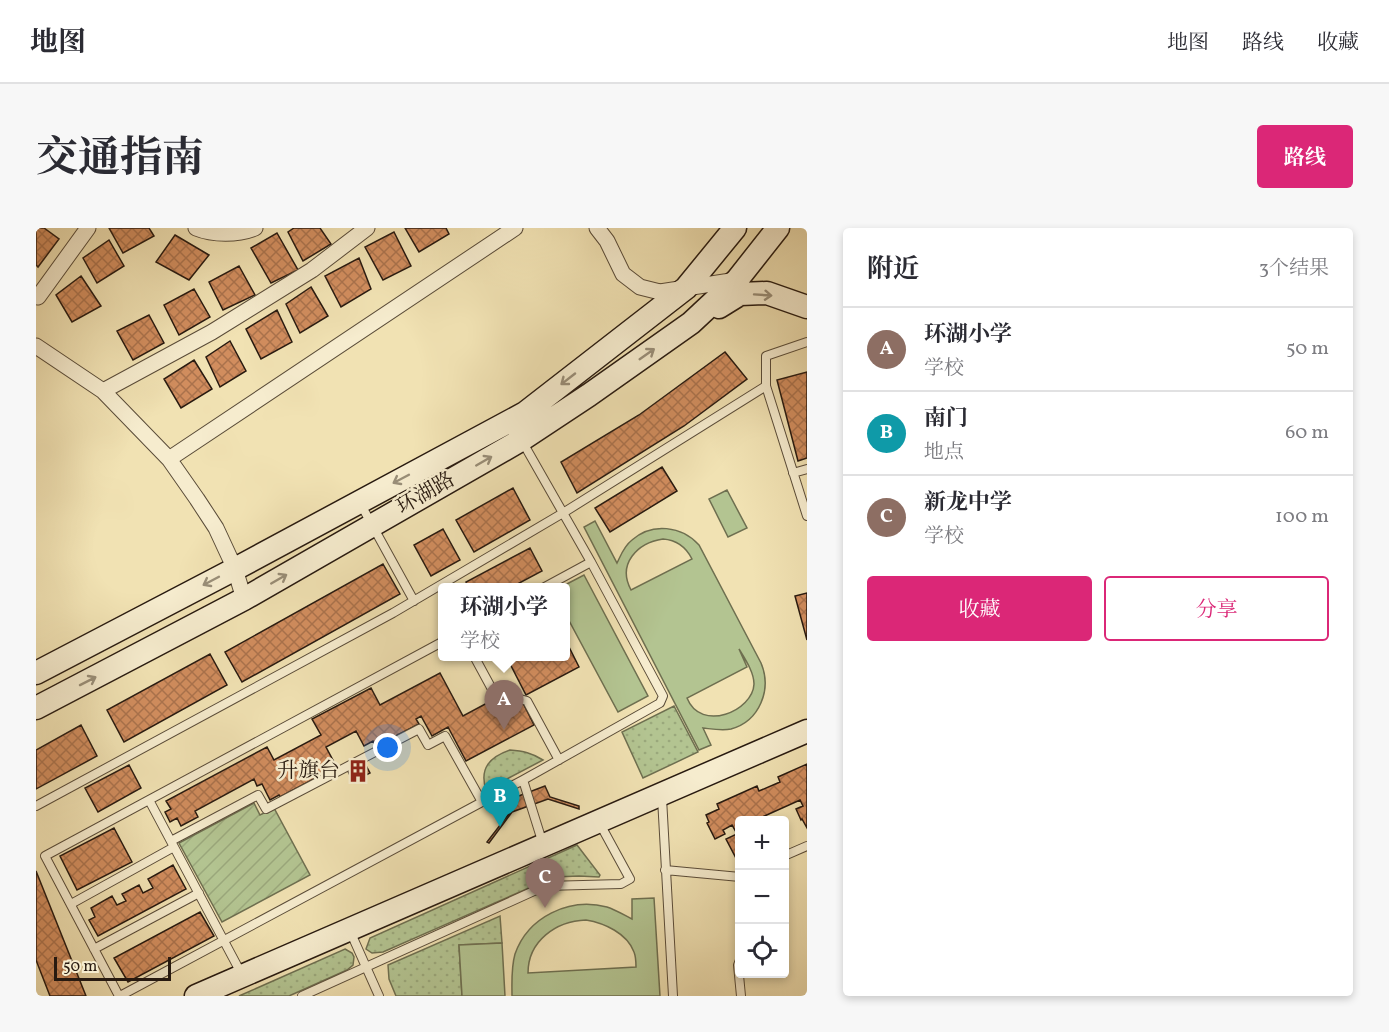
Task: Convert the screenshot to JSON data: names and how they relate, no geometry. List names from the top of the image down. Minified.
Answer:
{"streets":{"main road":["环湖路"]},"places":{"building":["升旗台"]},"scale_bar":"50 m","page":{"header":"地图","nav":["地图","路线","收藏"],"title":"交通指南","buttons":["路线",["收藏","分享"]],"heading":["附近","3个结果"],"list":[{"mark":"A","name":"环湖小学","note":"学校","value":"50 m"},{"mark":"B","name":"南门","note":"地点","value":"60 m"},{"mark":"C","name":"新龙中学","note":"学校","value":"100 m"}],"popup":["环湖小学","学校"],"pins":["A","B","C"],"map_buttons":["+","−"],"scale":"50 m"}}
